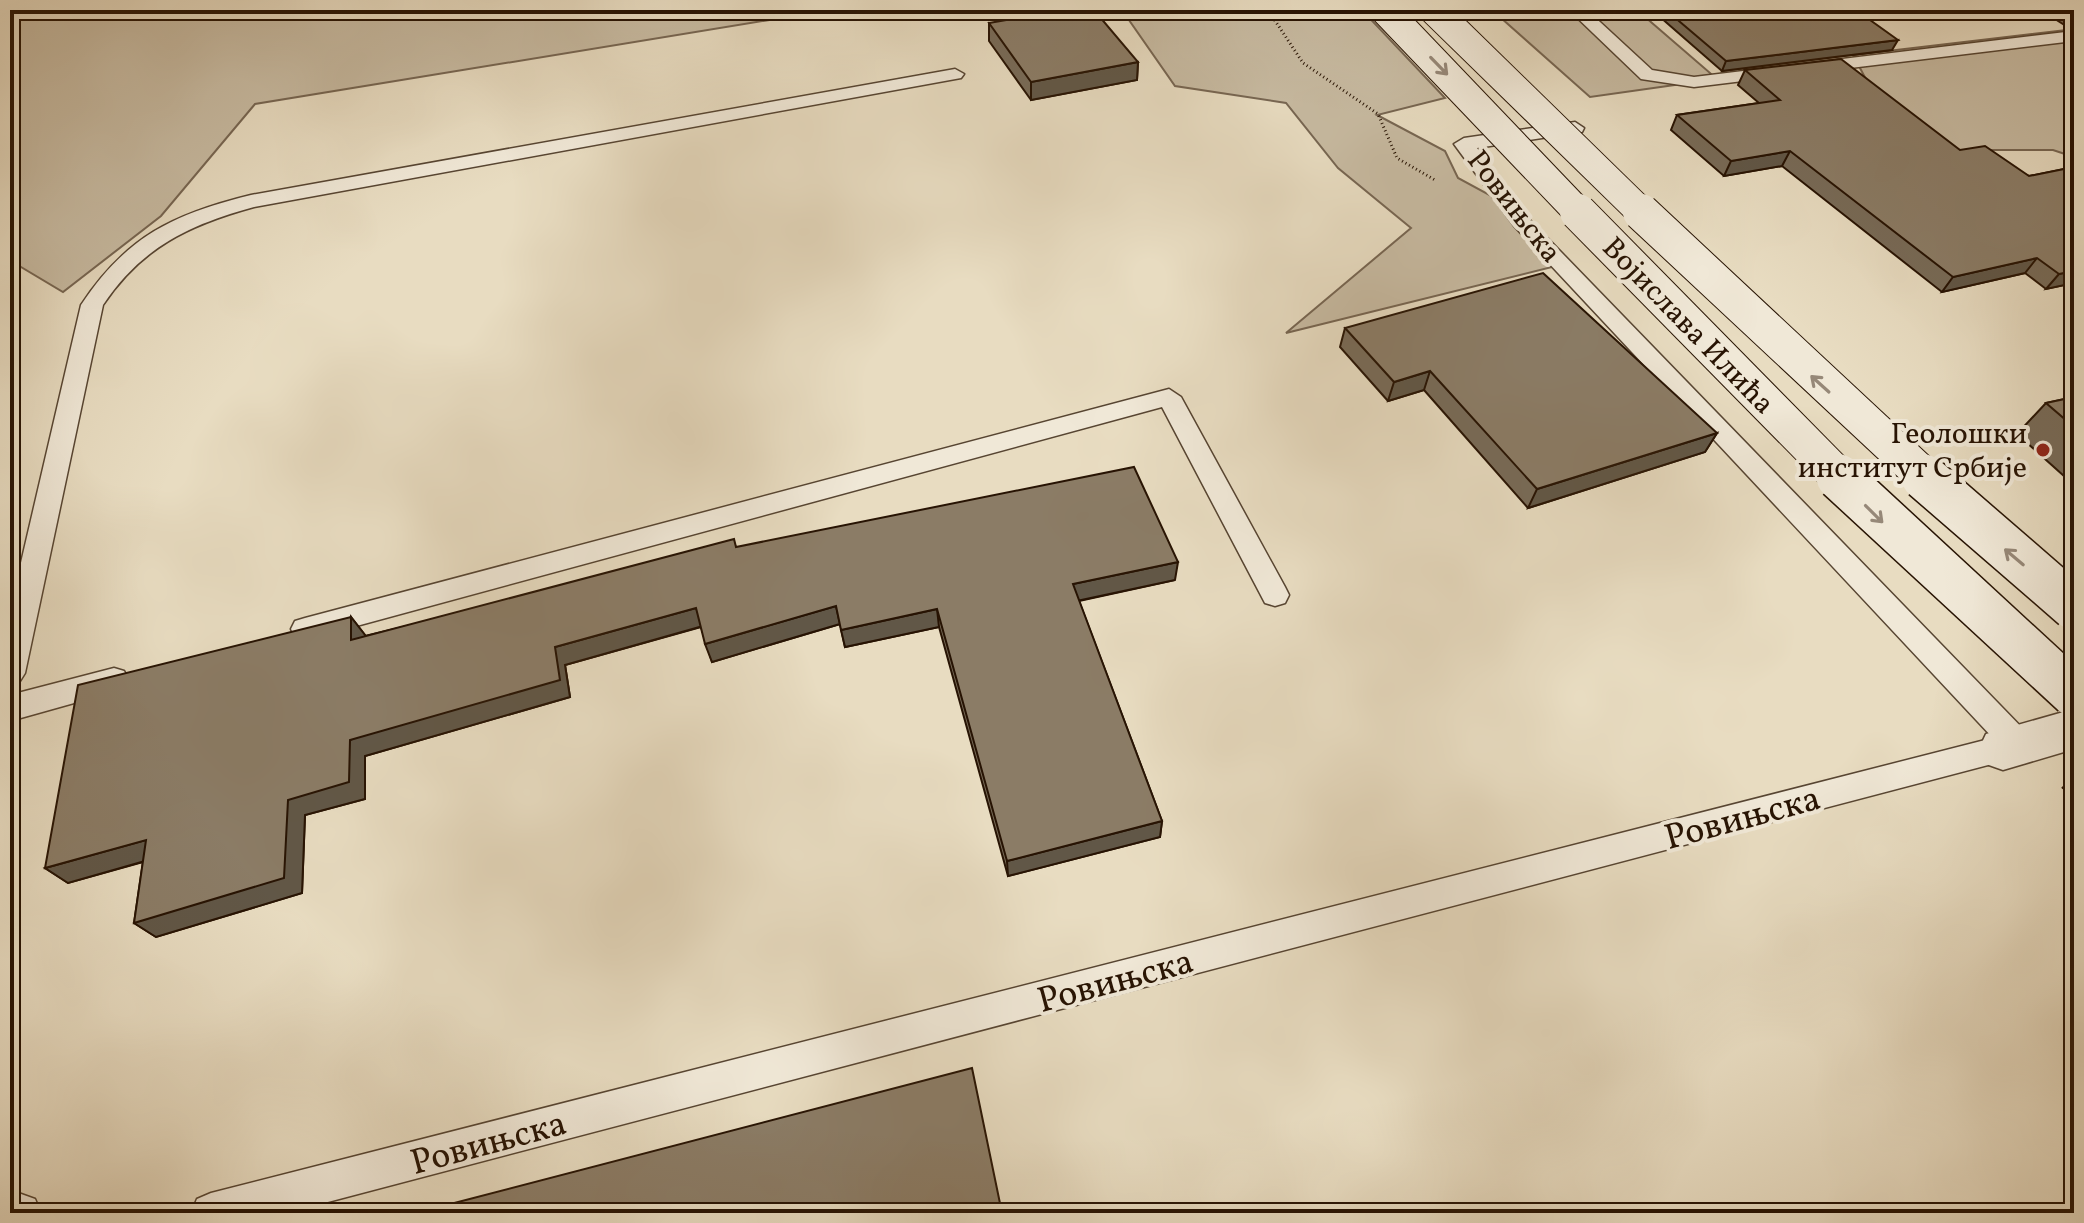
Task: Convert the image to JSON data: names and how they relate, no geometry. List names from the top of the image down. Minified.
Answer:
{"streets":{"main road":["Ровињска","Војислава Илића"]},"places":["Геолошки институт Србије"]}
